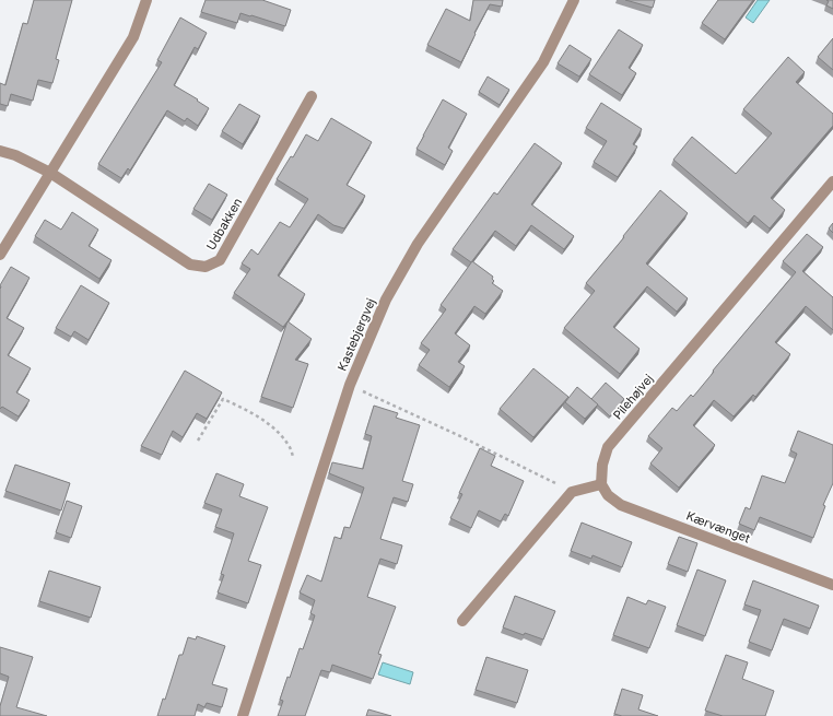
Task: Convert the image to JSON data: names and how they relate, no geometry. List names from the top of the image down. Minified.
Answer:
{"streets":{"street":["Udbakken","Kastebjergvej","Pilehøjvej","Kærvænget"]},"crossings":[["Pilehøjvej","Kærvænget"]]}
